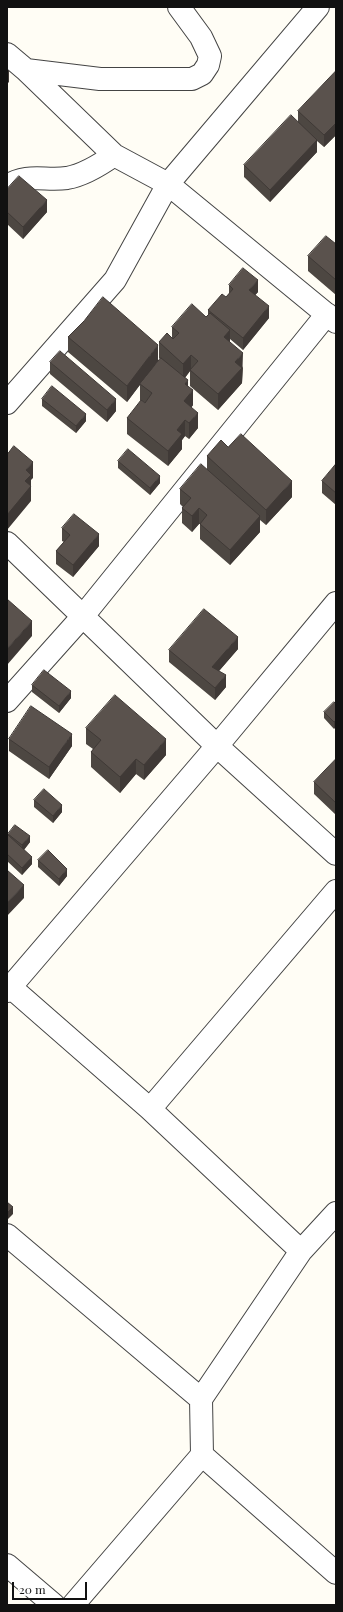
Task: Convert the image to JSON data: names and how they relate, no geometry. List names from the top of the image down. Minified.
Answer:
{"scale_bar":"20 m"}
